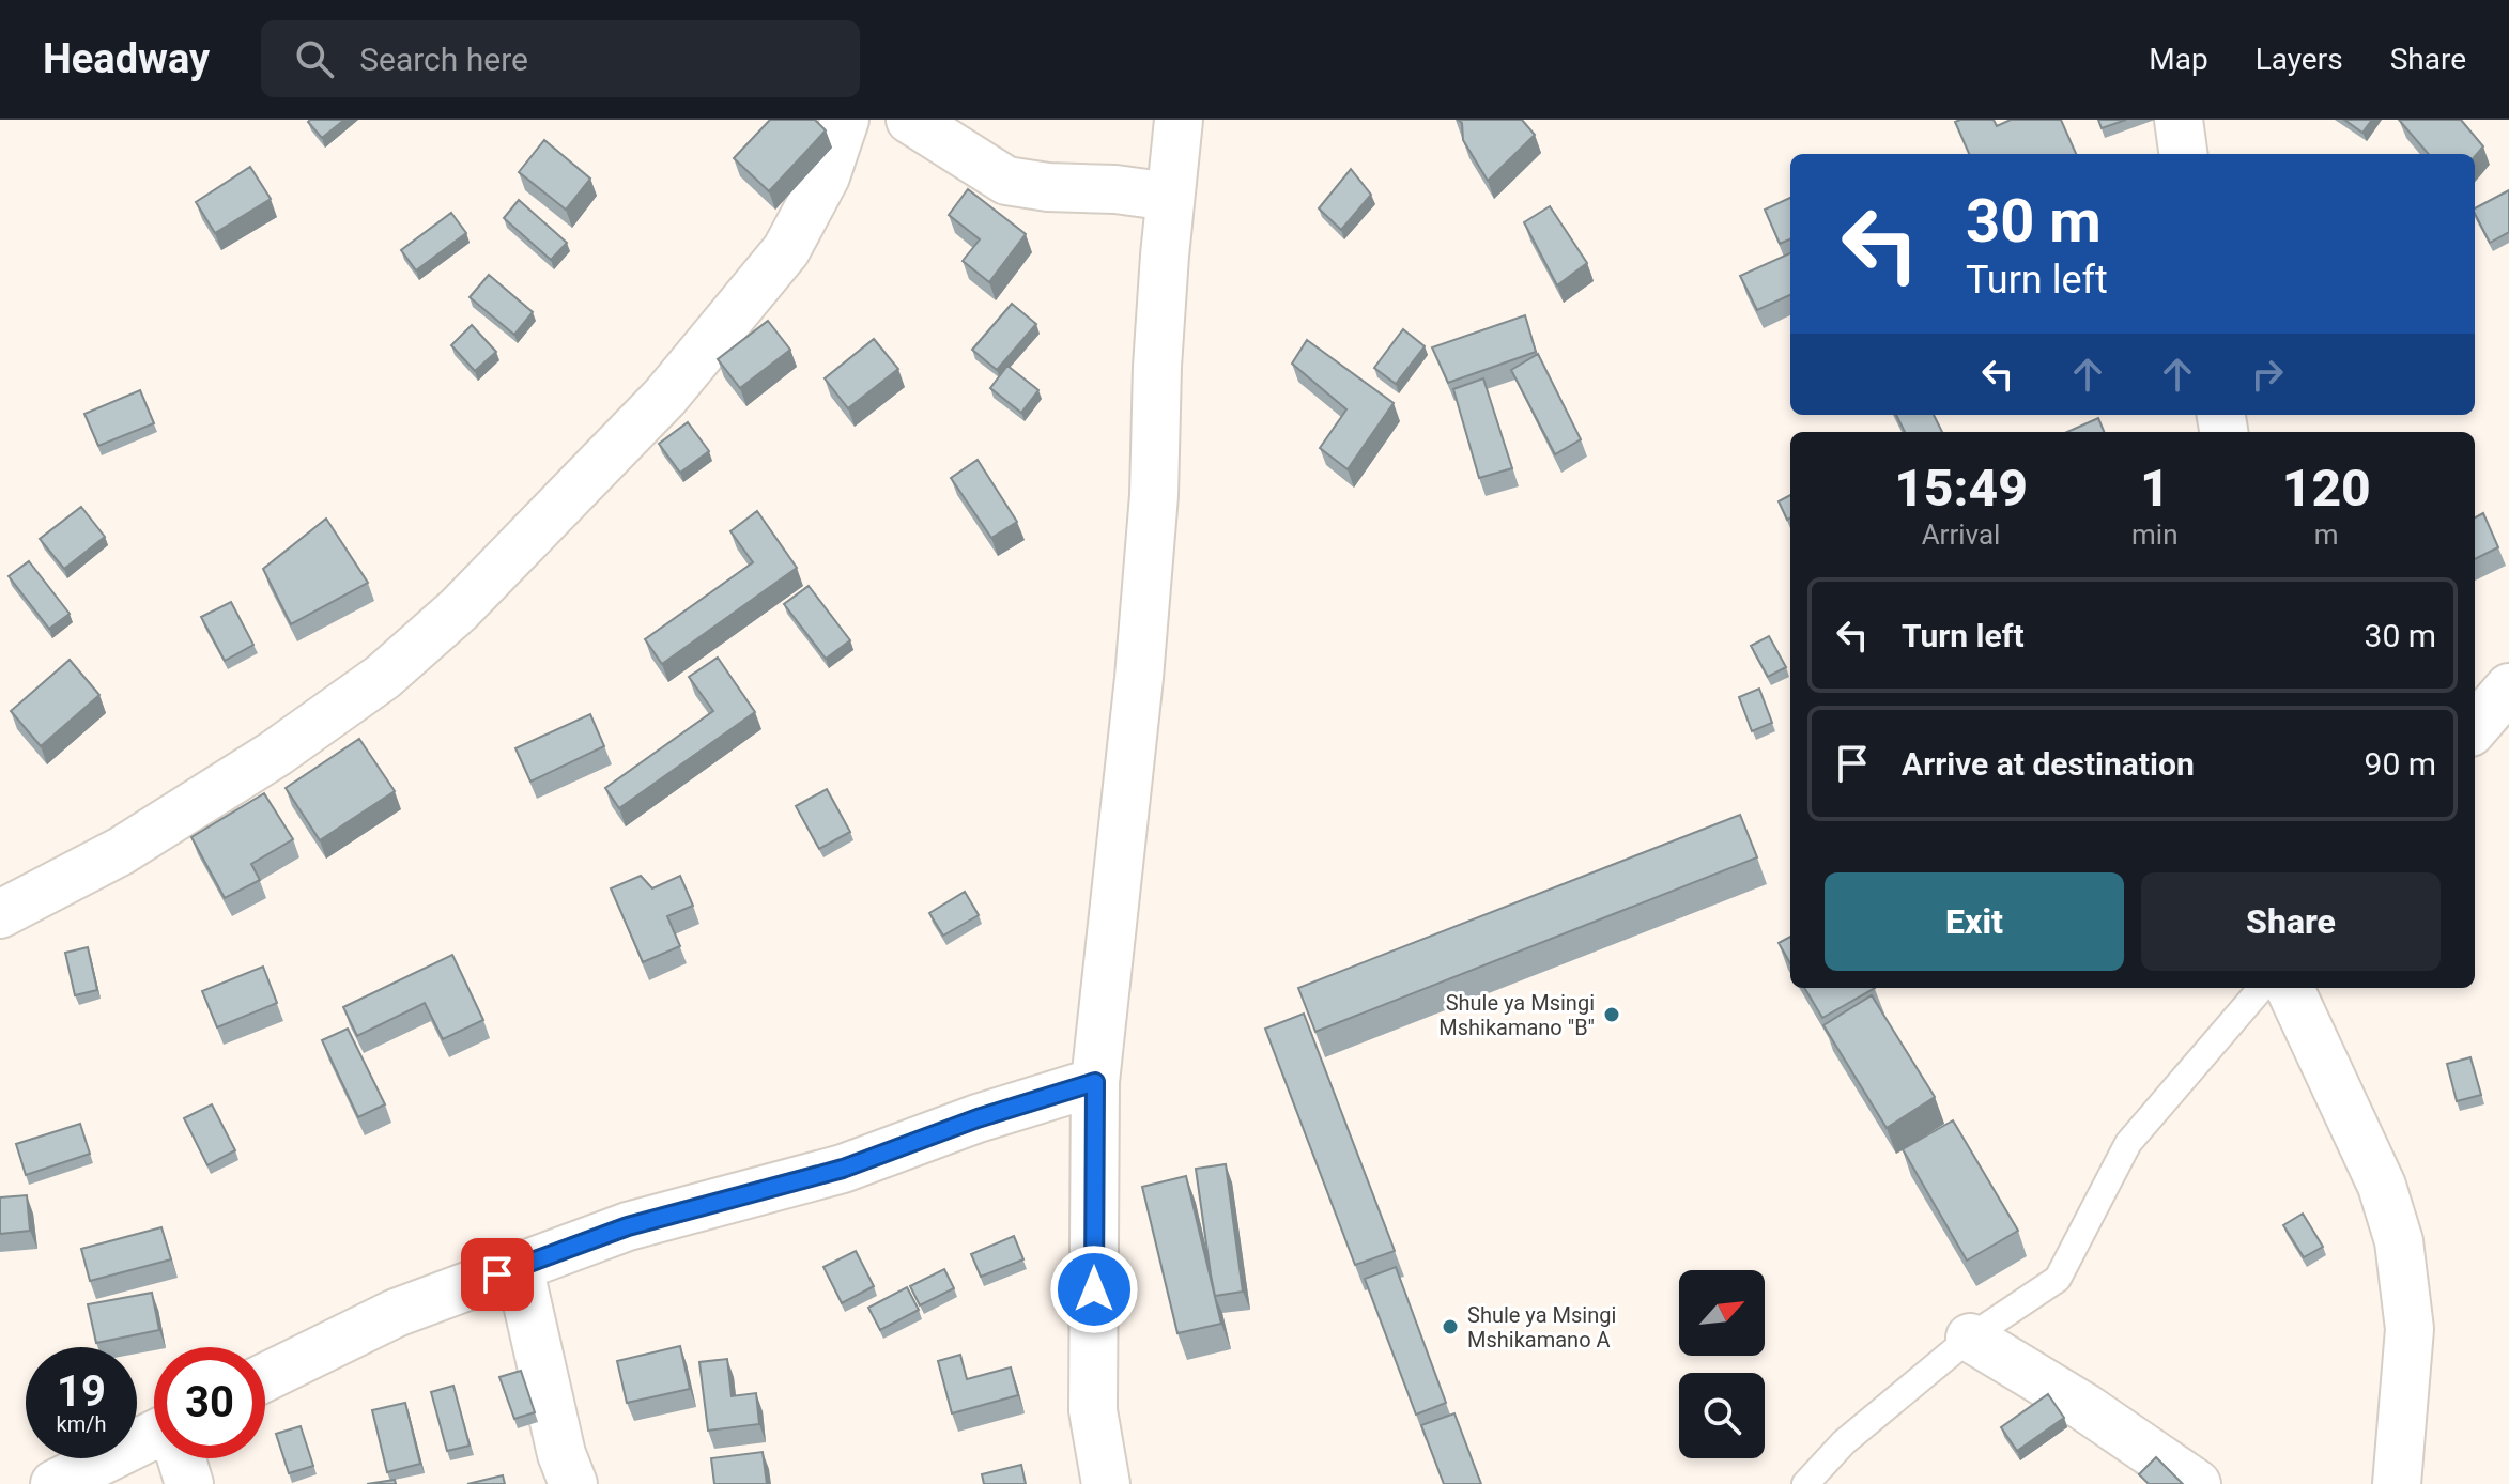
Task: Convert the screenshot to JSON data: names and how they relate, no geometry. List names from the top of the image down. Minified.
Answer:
{"places":["Shule ya Msingi Mshikamano \"B\"","Shule ya Msingi Mshikamano A"],"north":"top right","page":{"header":"Headway","search":"Search here","nav":["Map","Layers","Share"],"turn":["30 m","Turn left"],"eta":["15:49","Arrival","1","min","120","m"],"list":[{"name":"Turn left","value":"30 m"},{"name":"Arrive at destination","value":"90 m"}],"buttons":["Exit","Share"],"speed":"19 km/h","limit":"30"}}
